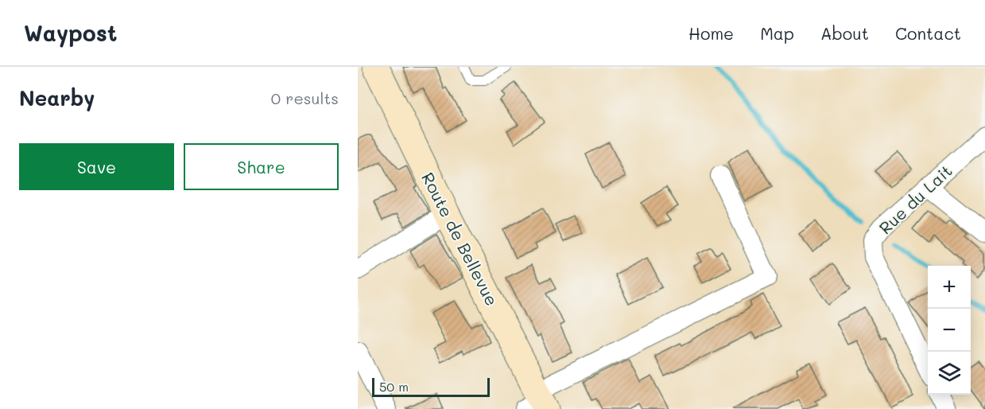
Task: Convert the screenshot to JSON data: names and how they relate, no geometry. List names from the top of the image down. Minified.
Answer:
{"streets":{"main road":["Route de Bellevue"],"street":["Rue du Lait"]},"scale_bar":"50 m","page":{"header":"Waypost","nav":["Home","Map","About","Contact"],"heading":["Nearby","0 results"],"buttons":["Save","Share"],"map_buttons":["+","−"],"scale":"50 m"}}
